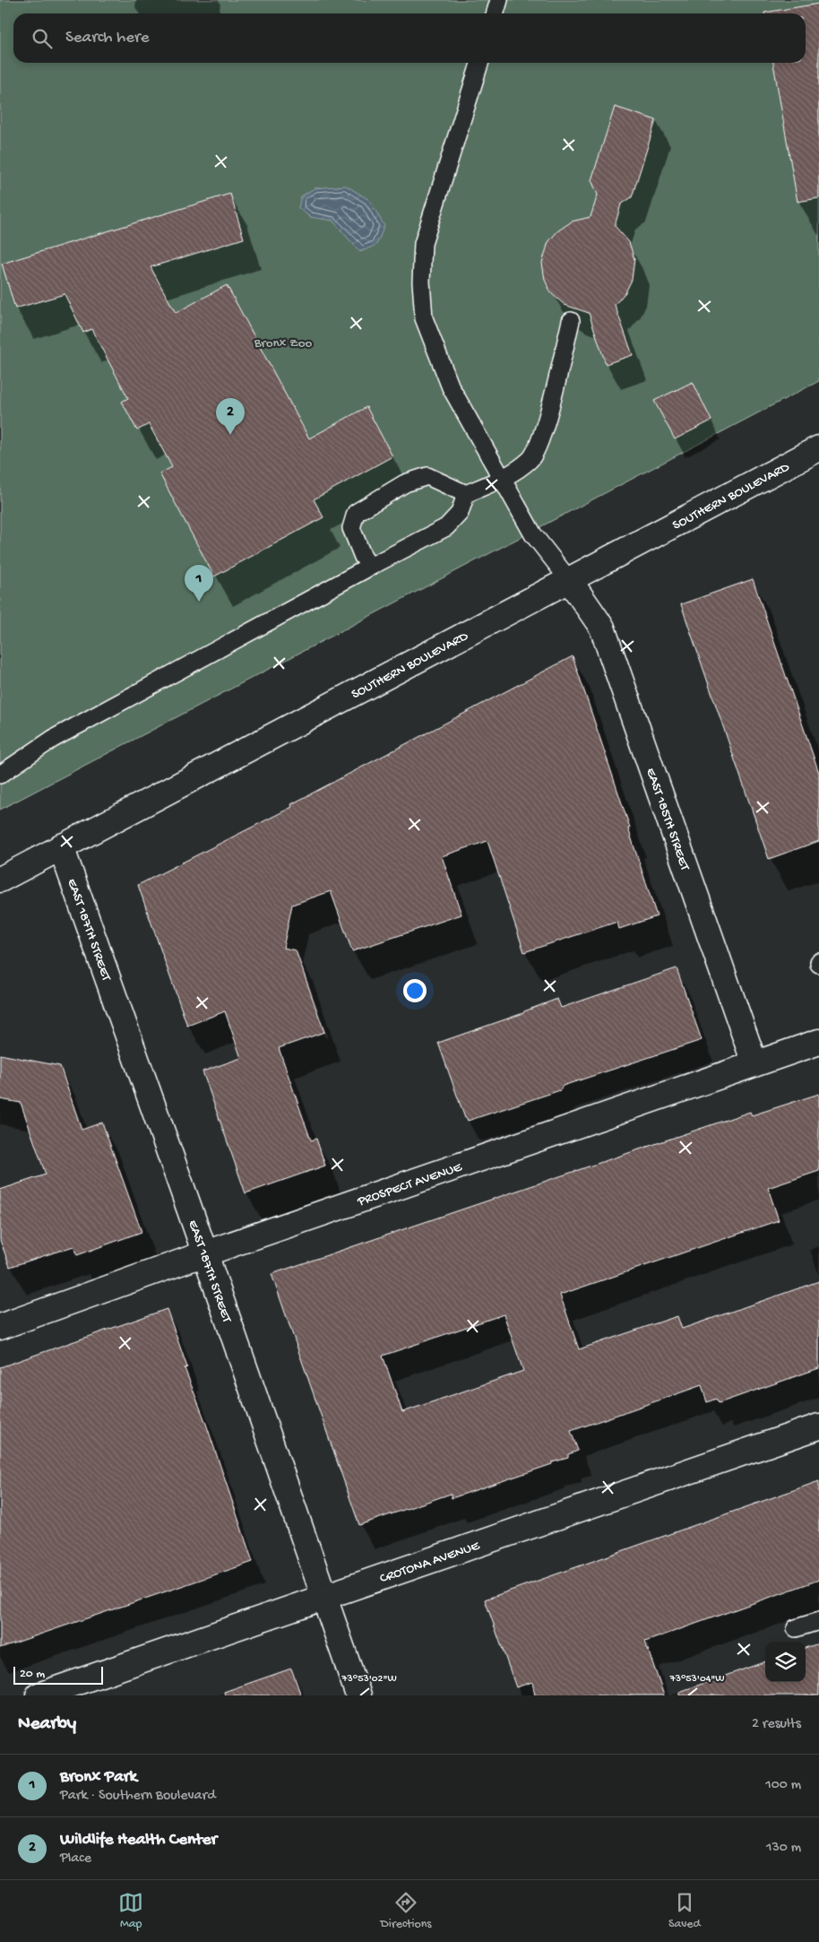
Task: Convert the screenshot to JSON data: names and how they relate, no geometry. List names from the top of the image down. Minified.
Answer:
{"streets":{"street":["SOUTHERN BOULEVARD","EAST 185TH STREET","EAST 187TH STREET","PROSPECT AVENUE","CROTONA AVENUE"]},"crossings":[["SOUTHERN BOULEVARD","EAST 185TH STREET"],["SOUTHERN BOULEVARD","EAST 187TH STREET"],["EAST 185TH STREET","PROSPECT AVENUE"],["EAST 187TH STREET","PROSPECT AVENUE"],["EAST 187TH STREET","CROTONA AVENUE"]],"parks":["Bronx Zoo"],"scale_bar":"20 m","page":{"search":"Search here","pins":["2","1"],"scale":"20 m","heading":["Nearby","2 results"],"list":[{"mark":"1","name":"Bronx Park","note":"Park · Southern Boulevard","value":"100 m"},{"mark":"2","name":"Wildlife Health Center","note":"Place","value":"130 m"}],"nav":["Map","Directions","Saved"]},"coordinates":["73°53'02\"W","73°53'04\"W"]}
